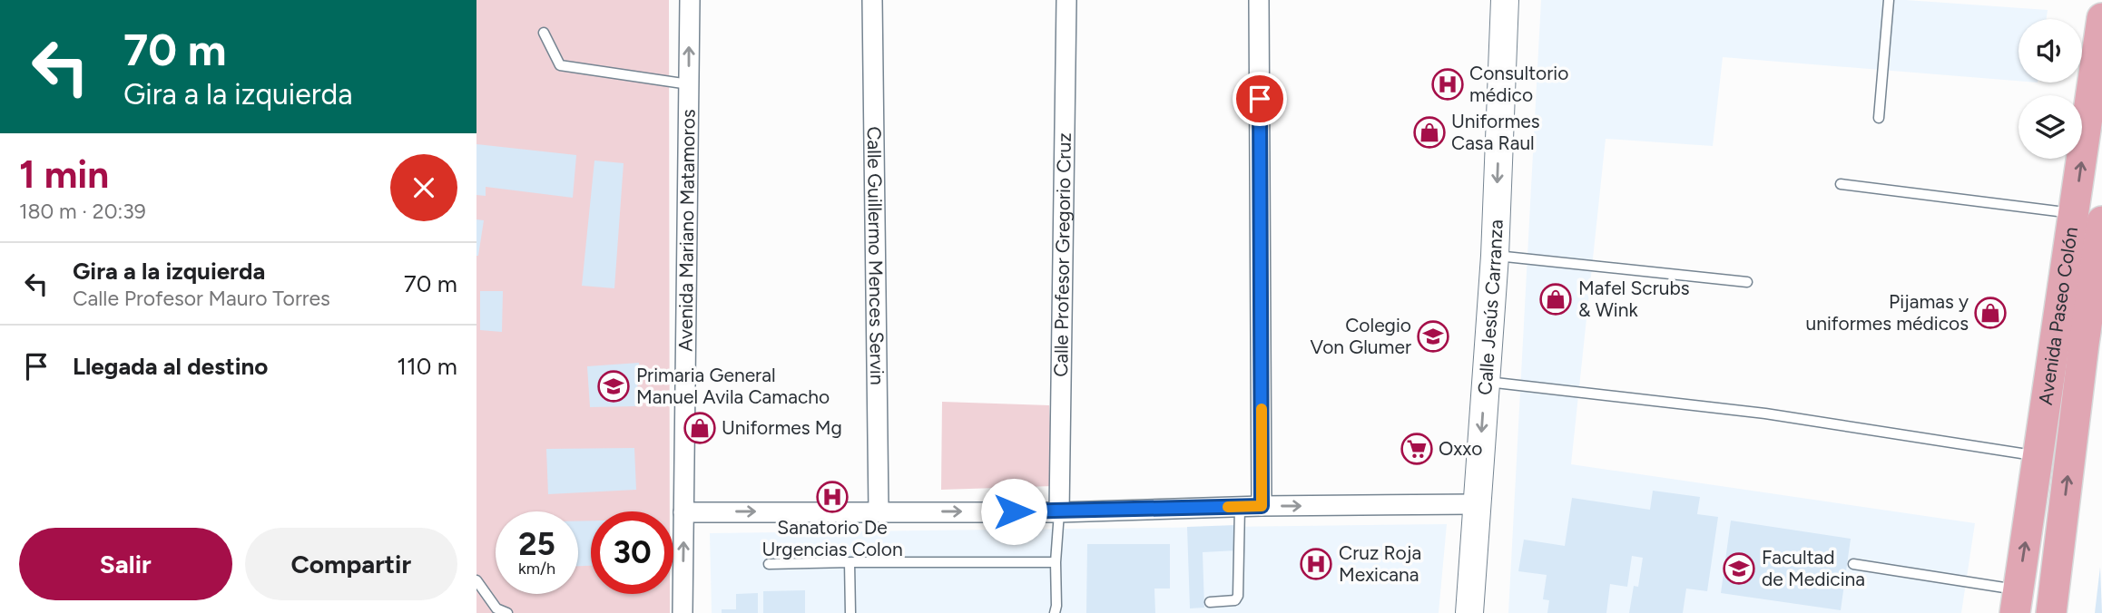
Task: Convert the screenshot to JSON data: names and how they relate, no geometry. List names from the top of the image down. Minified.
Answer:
{"streets":{"main road":["Calle Jesús Carranza","Avenida Paseo Colón"],"street":["Avenida Mariano Matamoros","Calle Guillermo Mences Servin","Calle Profesor Gregorio Cruz"]},"one_way":["Calle Jesús Carranza","Avenida Paseo Colón"],"places":{"hospital":["Consultorio médico","Sanatorio De Urgencias Colon","Cruz Roja Mexicana"],"shop":["Uniformes Casa Raul","Mafel Scrubs & Wink","Pijamas y uniformes médicos","Uniformes Mg"],"school or university":["Colegio Von Glumer","Primaria General Manuel Avila Camacho","Facultad de Medicina"],"supermarket":["Oxxo"]},"page":{"turn":["70 m","Gira a la izquierda"],"heading":["1 min","180 m · 20:39"],"list":[{"name":"Gira a la izquierda","note":"Calle Profesor Mauro Torres","value":"70 m"},{"name":"Llegada al destino","value":"110 m"}],"speed":"25 km/h","limit":"30","buttons":["Salir","Compartir"]}}
